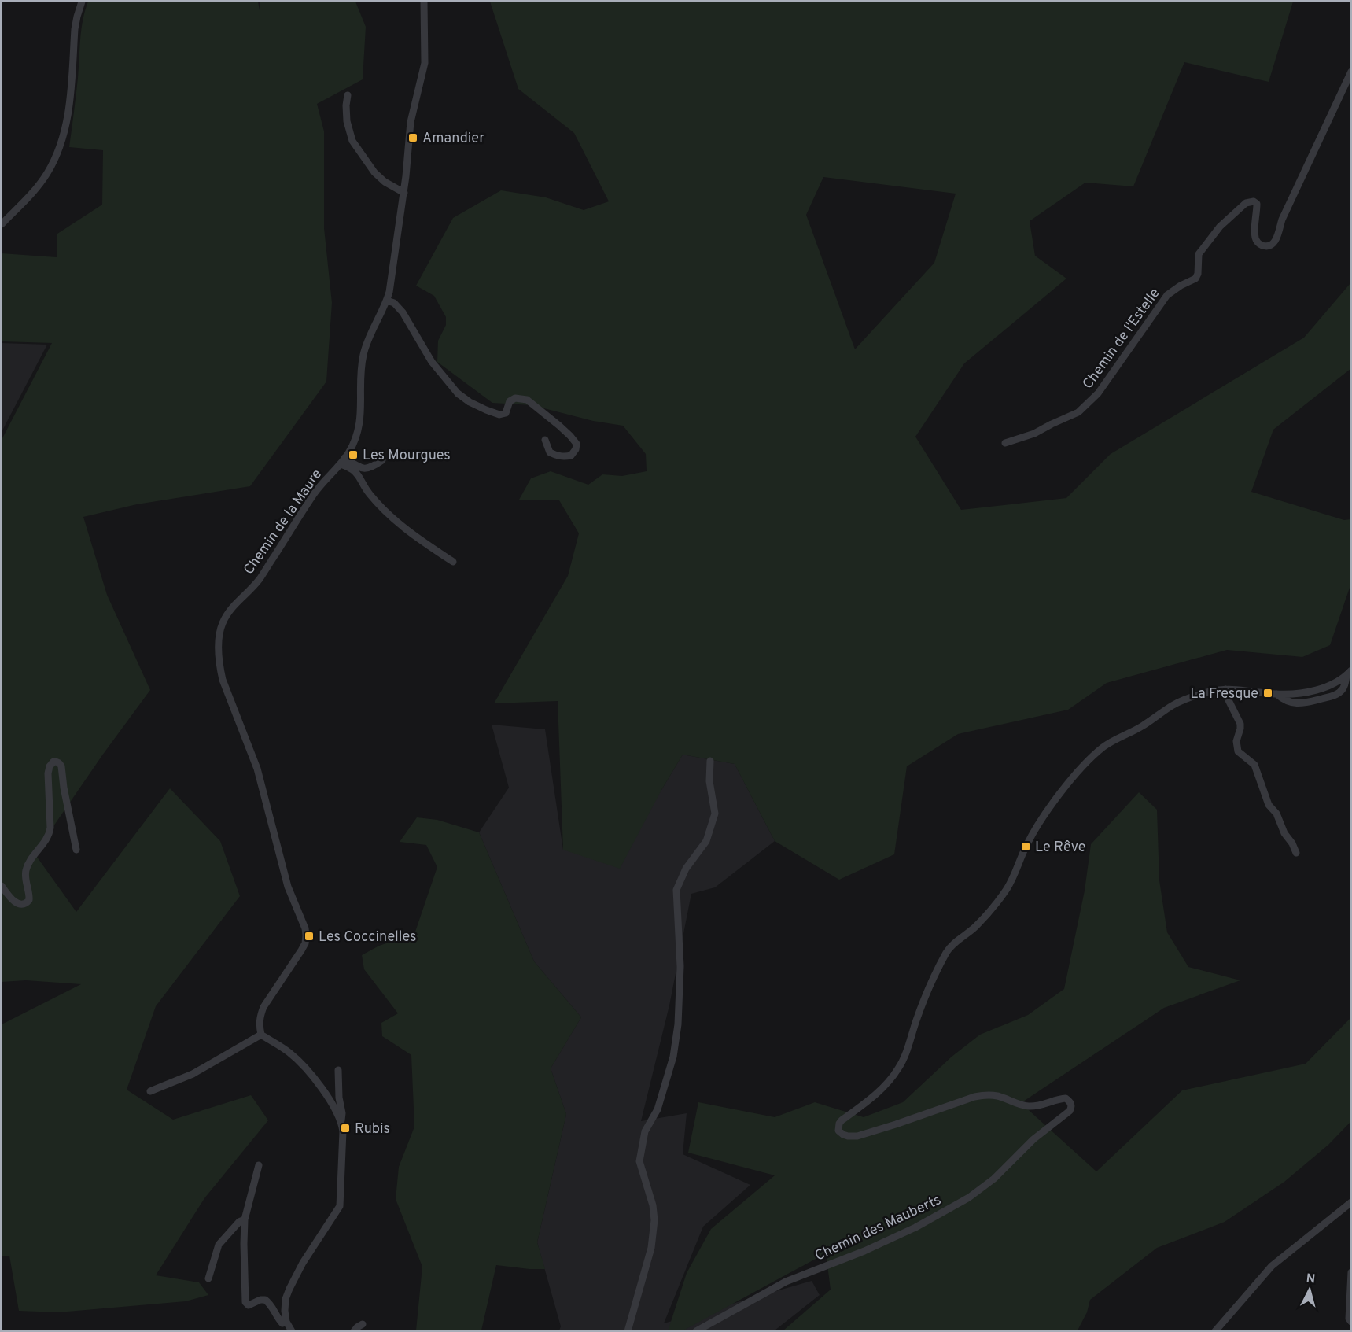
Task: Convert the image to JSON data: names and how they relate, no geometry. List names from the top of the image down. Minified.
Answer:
{"streets":{"street":["Chemin de l'Estelle","Chemin de la Maure","Chemin des Mauberts"]},"places":{"transit":["Amandier","Les Mourgues","La Fresque","Le Rêve","Les Coccinelles","Rubis"]},"north":"top"}
